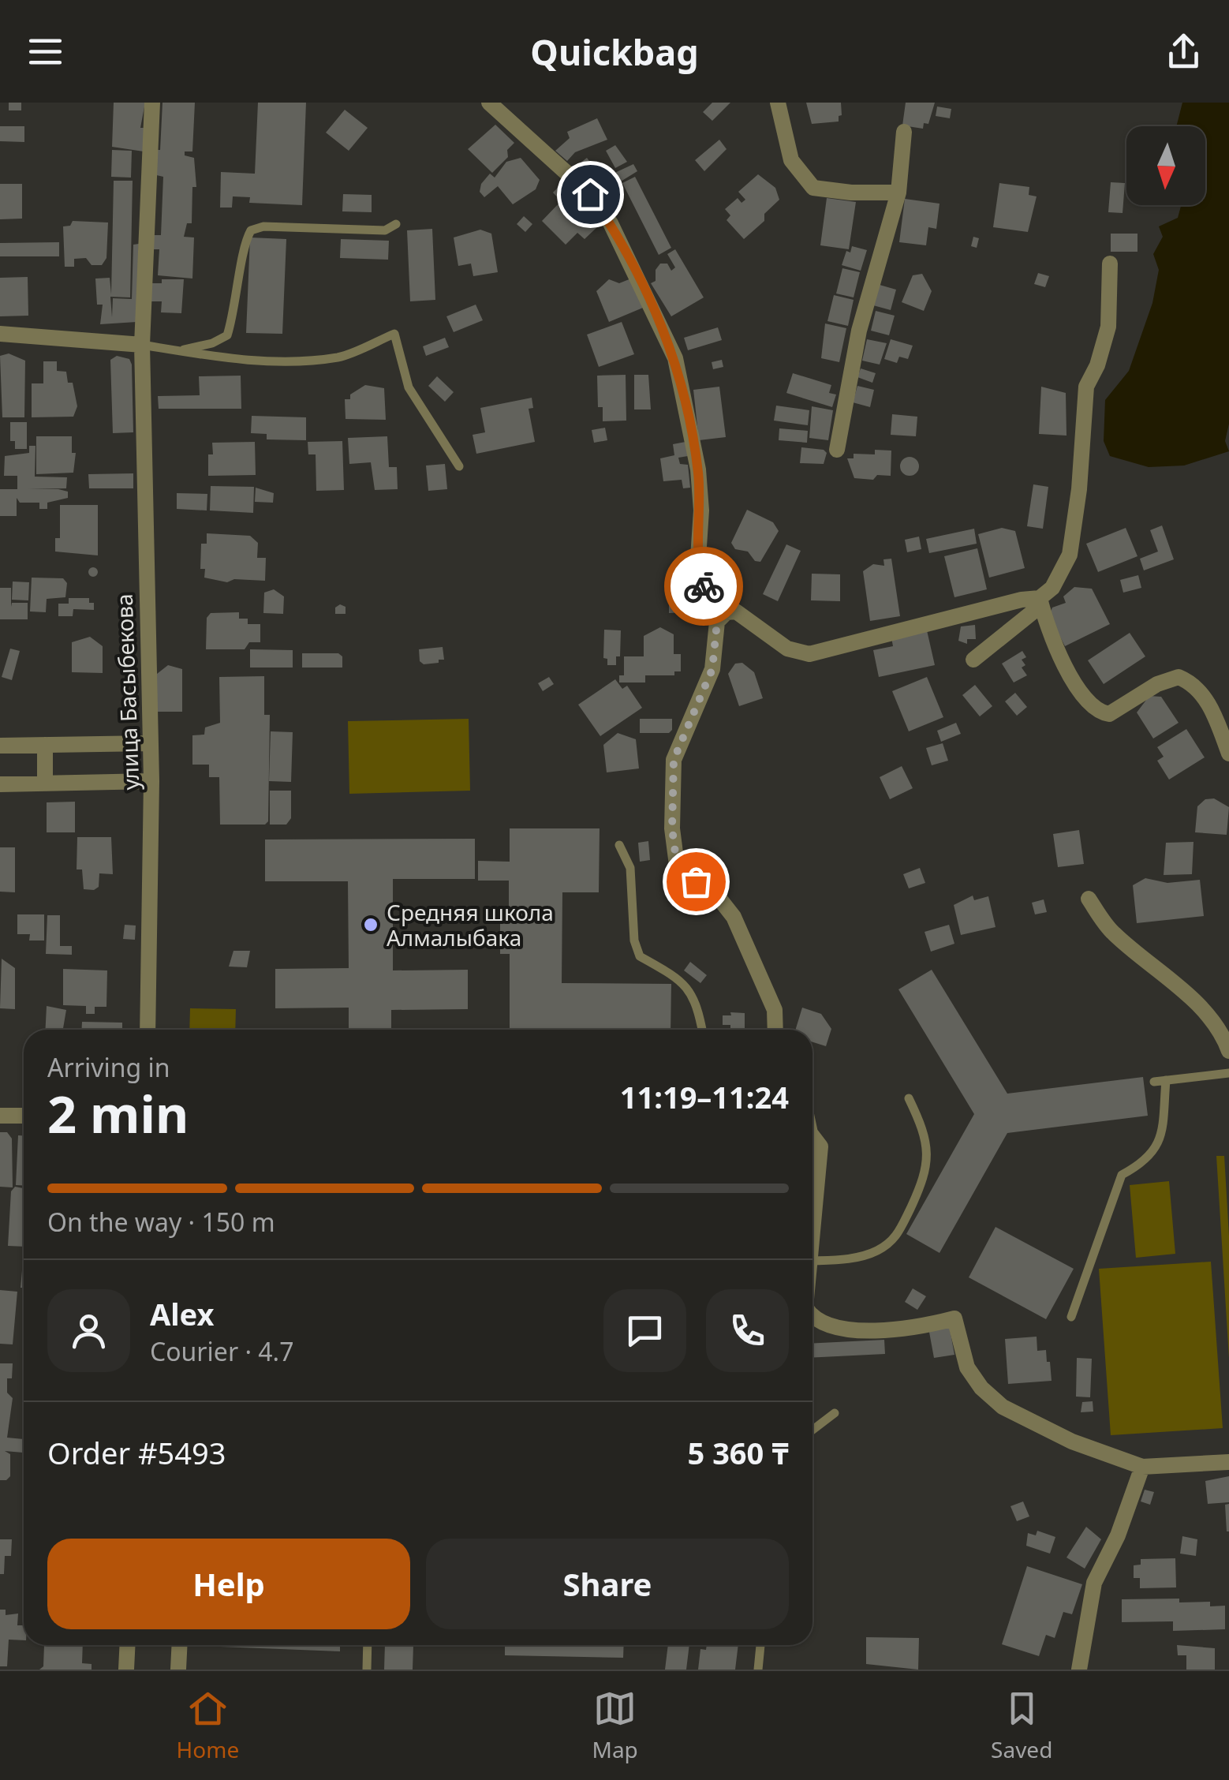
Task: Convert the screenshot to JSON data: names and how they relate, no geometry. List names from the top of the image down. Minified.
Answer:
{"streets":{"street":["улица Басыбекова"]},"places":["Средняя школа Алмалыбака"],"north":"bottom","page":{"header":"Quickbag","heading":["2 min","Arriving in","11:19–11:24"],"panel":["Alex","Courier · 4.7","Order #5493","5 360 ₸"],"bar":"On the way · 150 m","buttons":["Help","Share"],"tabs":["Home","Map","Saved"]}}
